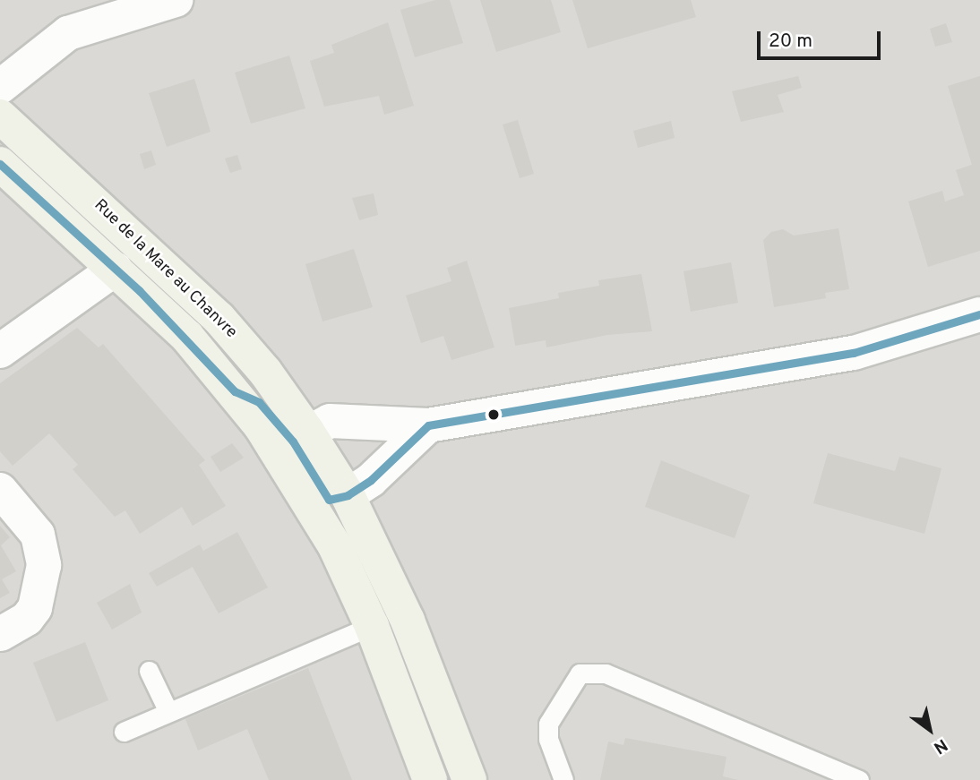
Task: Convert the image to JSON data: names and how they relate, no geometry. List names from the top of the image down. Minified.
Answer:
{"streets":{"main road":["Rue de la Mare au Chanvre"]},"scale_bar":"20 m","north":"bottom right"}
